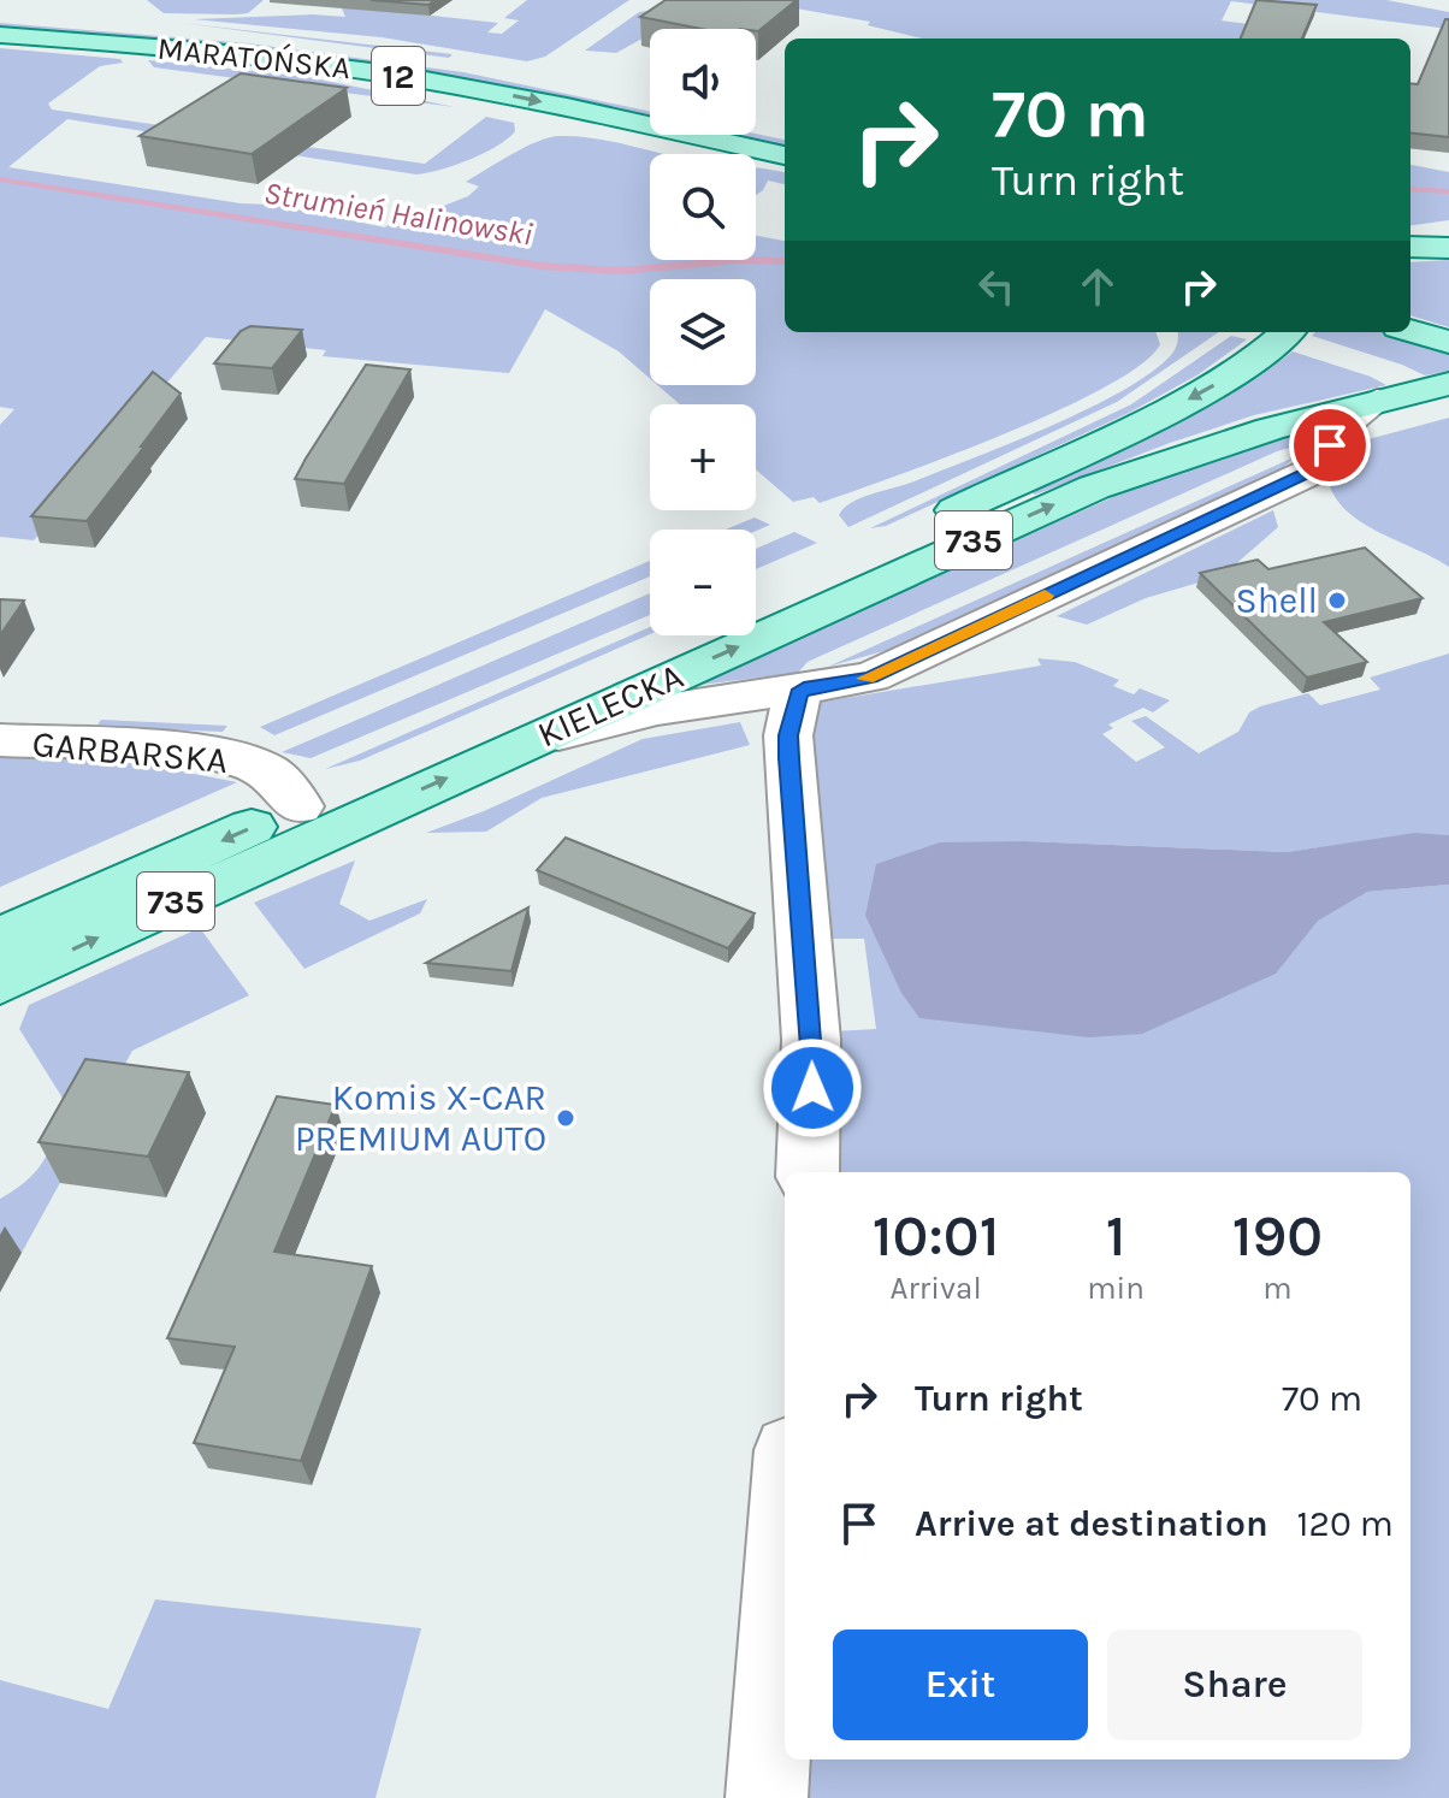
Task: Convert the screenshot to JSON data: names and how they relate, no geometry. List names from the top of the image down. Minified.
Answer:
{"streets":{"main road":["MARATOŃSKA","12","735","KIELECKA"],"street":["GARBARSKA"]},"crossings":[["KIELECKA","GARBARSKA"]],"water":["Strumień Halinowski"],"places":["Shell","Komis X-CAR PREMIUM AUTO"],"page":{"map_buttons":["+","−"],"turn":["70 m","Turn right"],"eta":["10:01","Arrival","1","min","190","m"],"list":[{"name":"Turn right","value":"70 m"},{"name":"Arrive at destination","value":"120 m"}],"buttons":["Exit","Share"]}}
